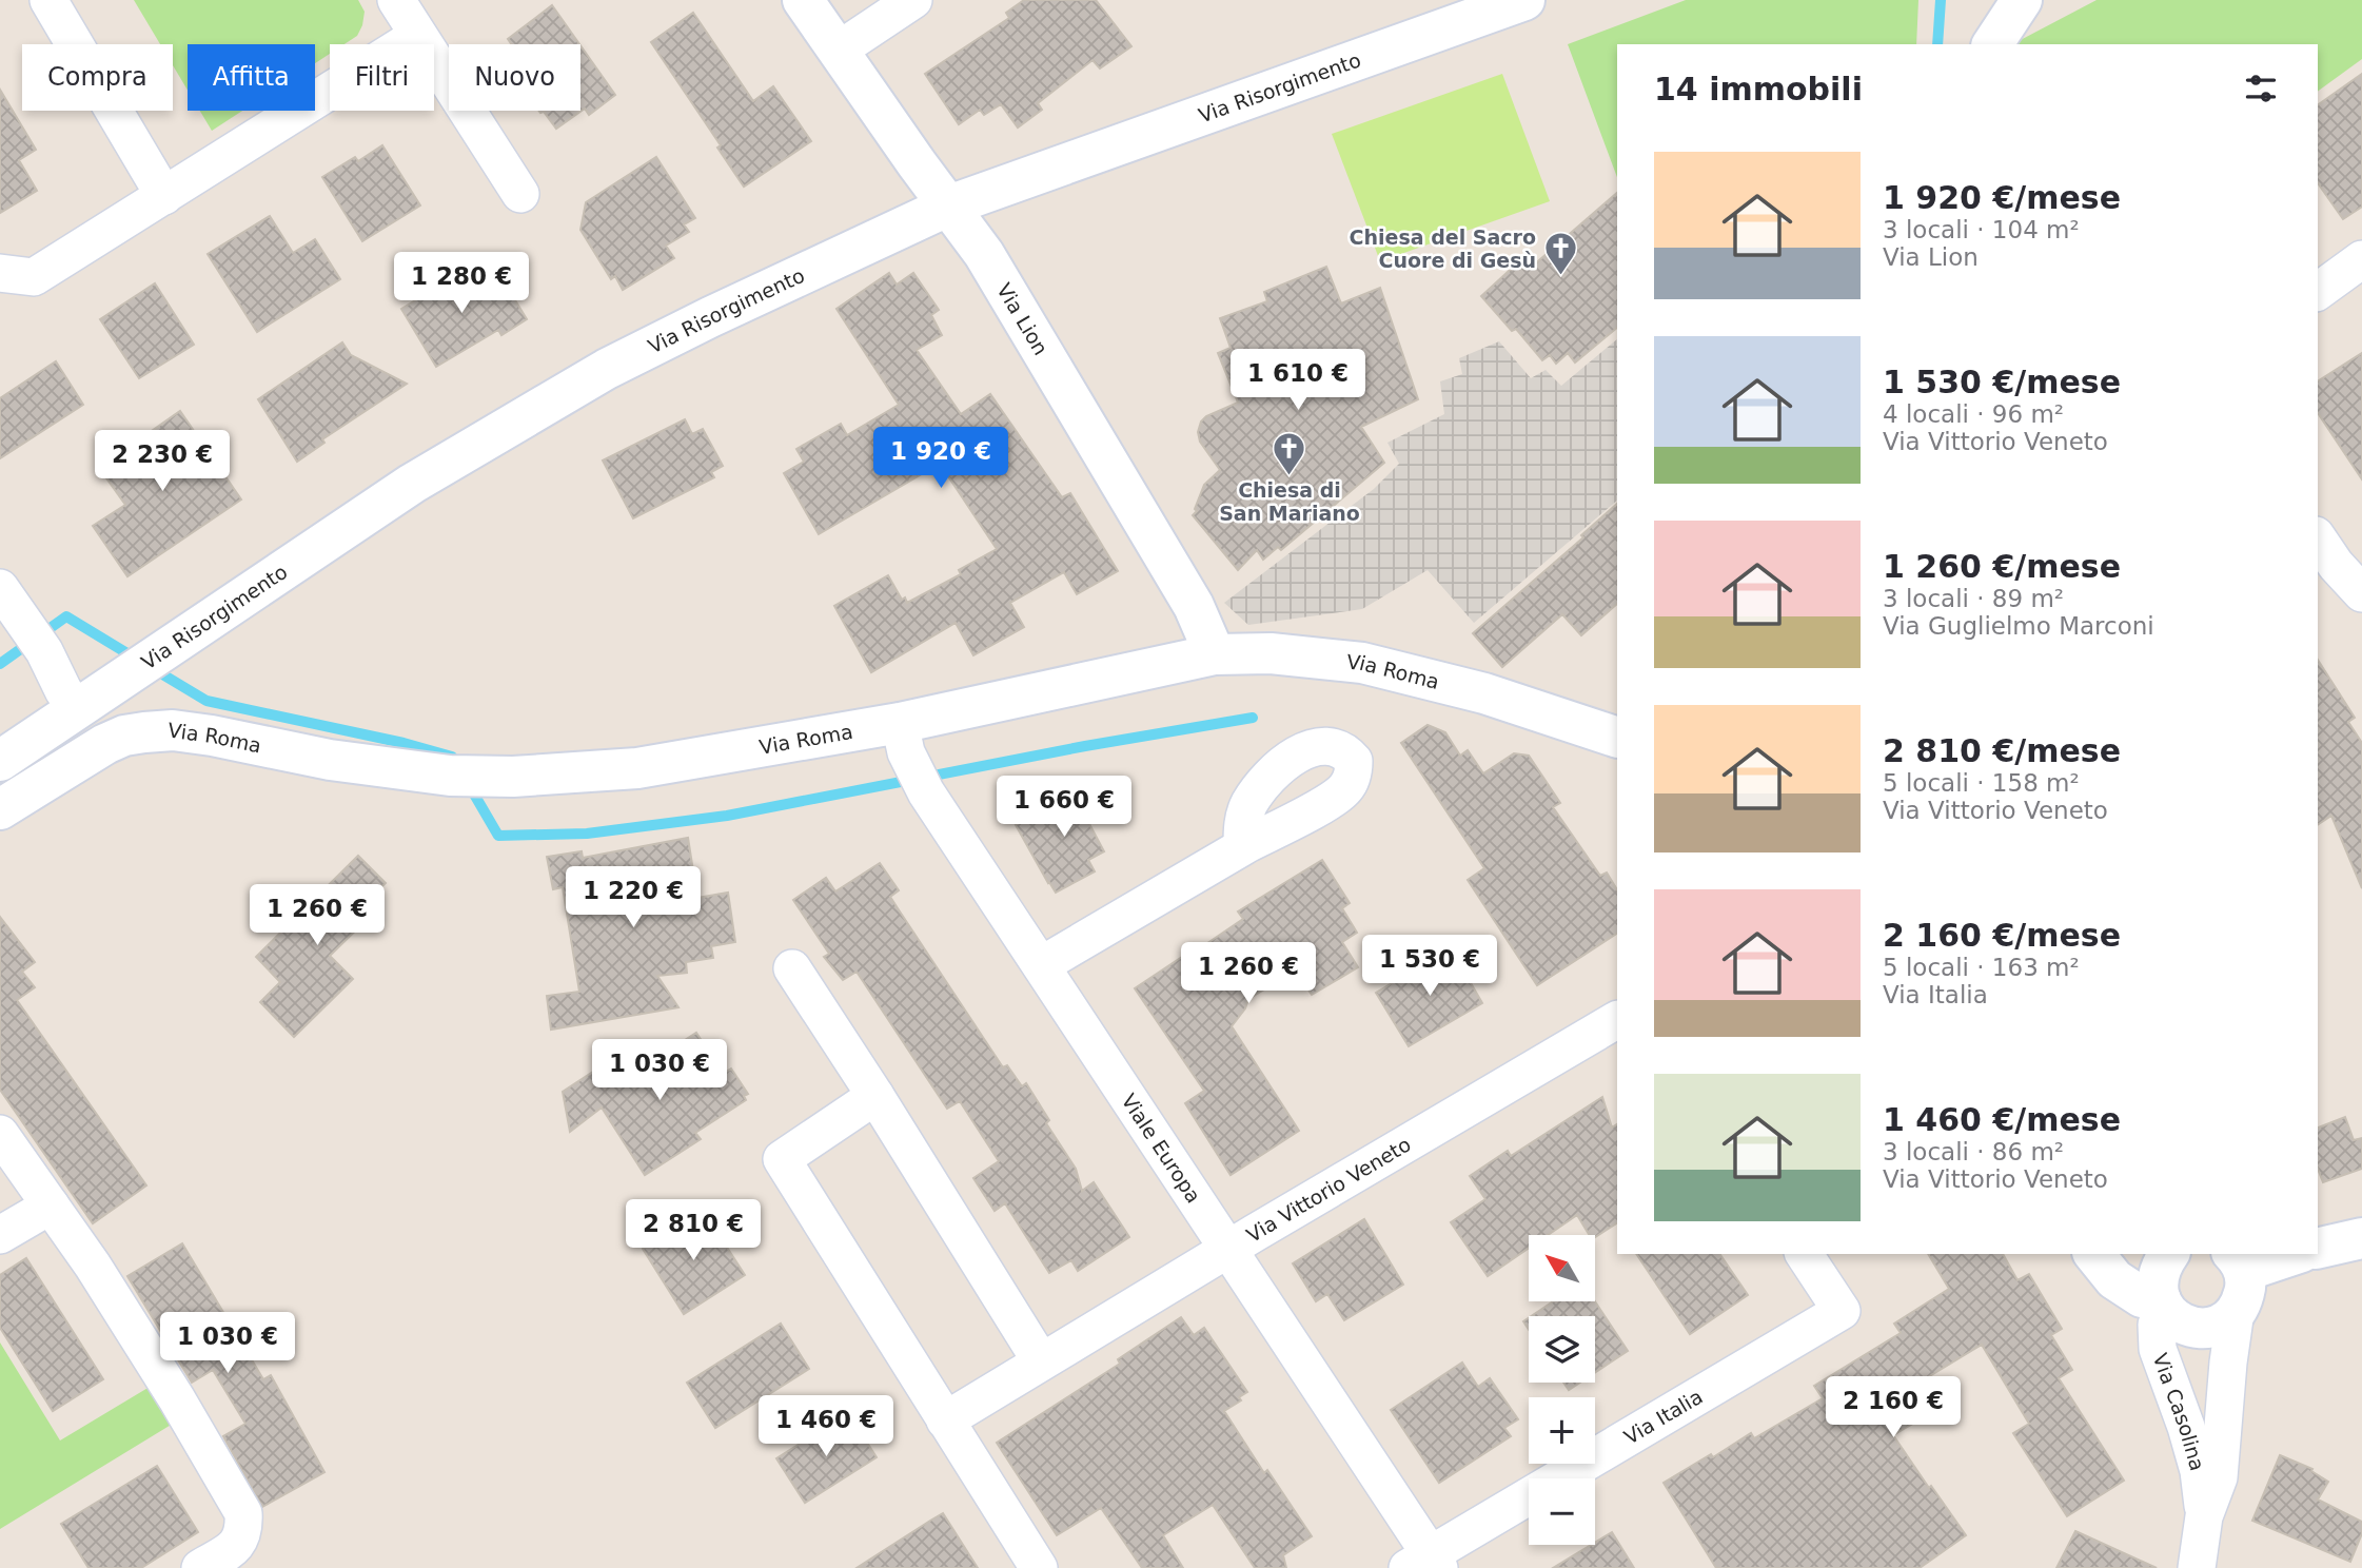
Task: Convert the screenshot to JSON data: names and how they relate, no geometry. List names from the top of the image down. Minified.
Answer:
{"streets":{"street":["Via Risorgimento","Via Lion","Via Roma","Viale Europa","Via Vittorio Veneto","Via Casolina","Via Italia"]},"crossings":[["Via Risorgimento","Via Lion"],["Via Lion","Via Roma"],["Via Roma","Viale Europa"],["Viale Europa","Via Vittorio Veneto"],["Viale Europa","Via Italia"]],"places":{"church":["Chiesa del Sacro Cuore di Gesù","Chiesa di San Mariano"]},"north":"top left","page":{"chip":["Compra","Affitta","Filtri","Nuovo"],"heading":"14 immobili","list":[{"name":"1 920 €/mese","note":"3 locali · 104 m² · Via Lion"},{"name":"1 530 €/mese","note":"4 locali · 96 m² · Via Vittorio Veneto"},{"name":"1 260 €/mese","note":"3 locali · 89 m² · Via Guglielmo Marconi"},{"name":"2 810 €/mese","note":"5 locali · 158 m² · Via Vittorio Veneto"},{"name":"2 160 €/mese","note":"5 locali · 163 m² · Via Italia"},{"name":"1 460 €/mese","note":"3 locali · 86 m² · Via Vittorio Veneto"}],"price":["1 280 €","1 610 €","1 920 €","2 230 €","1 660 €","1 220 €","1 260 €","1 530 €","1 260 €","1 030 €","2 810 €","1 030 €","2 160 €","1 460 €"],"map_buttons":["+","−"]}}
